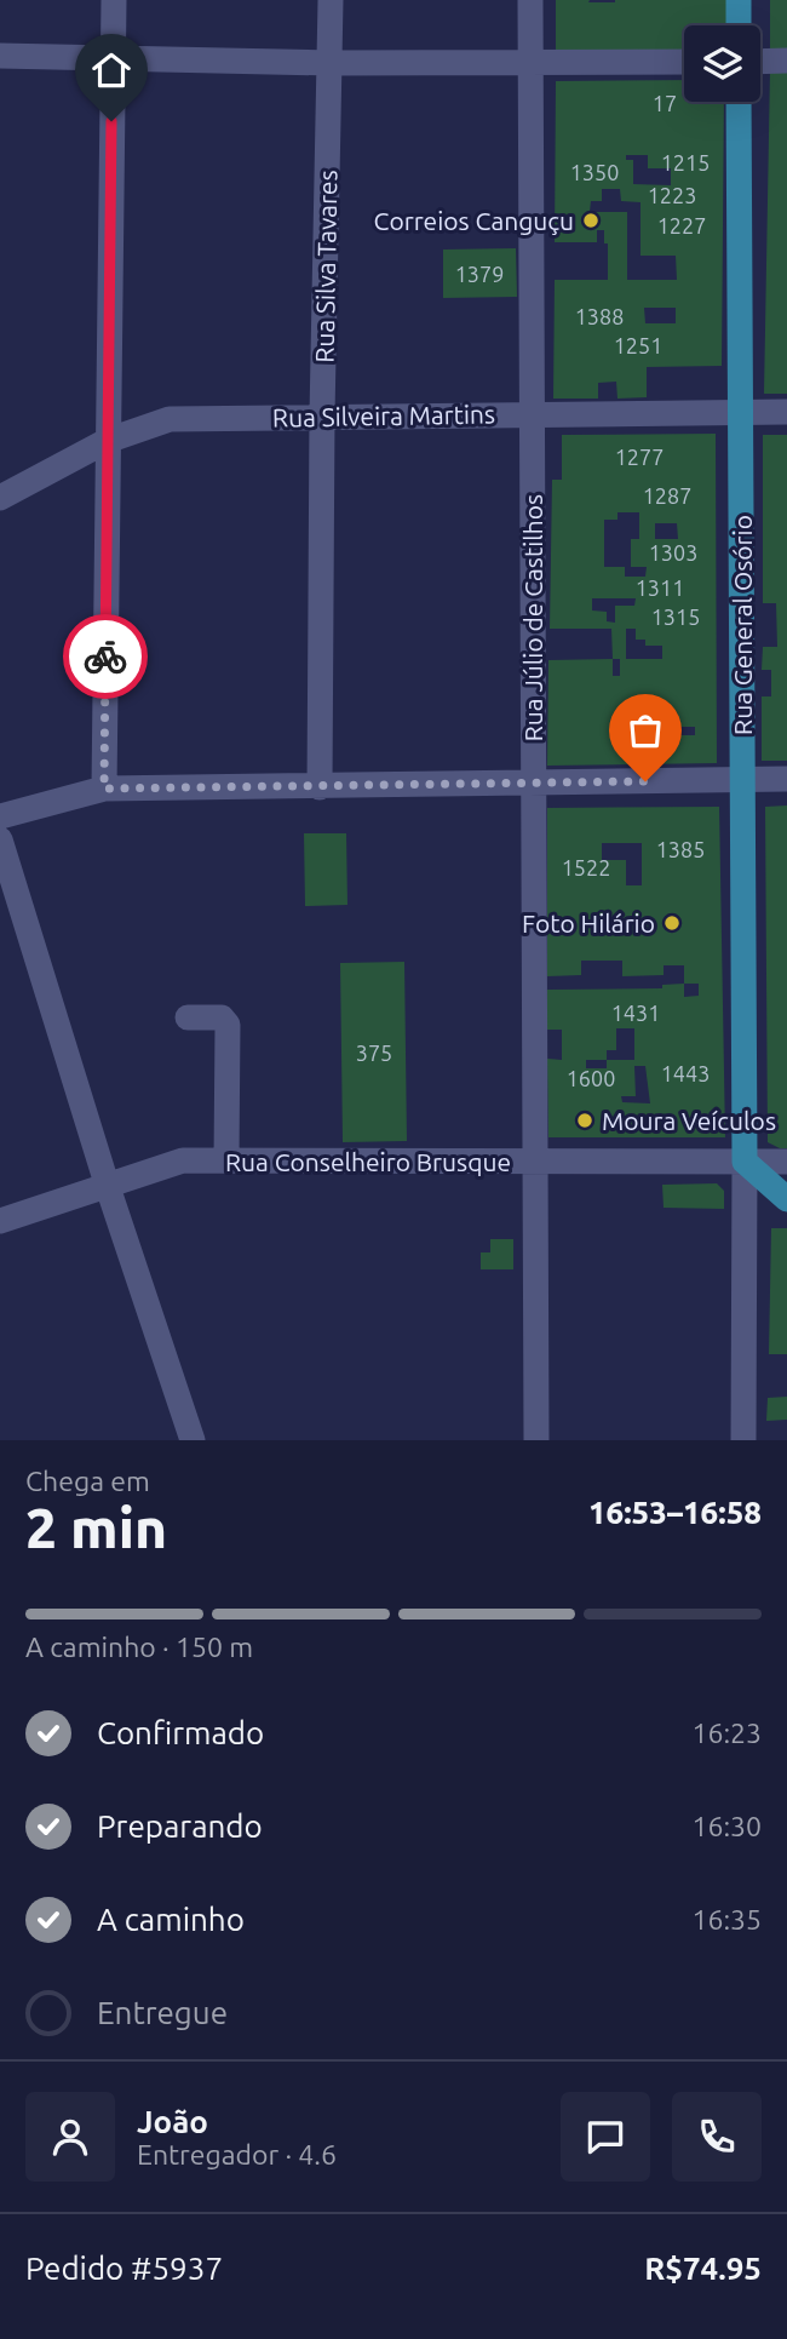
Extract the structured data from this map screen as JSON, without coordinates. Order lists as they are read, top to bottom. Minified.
{"streets":{"main road":["Rua General Osório"],"street":["Rua Silva Tavares","Rua Silveira Martins","Rua Júlio de Castilhos","Rua Conselheiro Brusque"]},"crossings":[["Rua Silva Tavares","Rua Silveira Martins"],["Rua Silveira Martins","Rua Júlio de Castilhos"],["Rua Silveira Martins","Rua General Osório"],["Rua Júlio de Castilhos","Rua Conselheiro Brusque"],["Rua General Osório","Rua Conselheiro Brusque"]],"places":["Correios Canguçu","Foto Hilário","Moura Veículos"],"house_numbers":["17","1215","1350","1223","1227","1379","1388","1251","1277","1287","1303","1311","1315","1385","1522","1431","375","1443","1600"],"page":{"heading":["2 min","Chega em","16:53–16:58"],"panel":["João","Entregador · 4.6","Pedido #5937","R$74.95"],"bar":"A caminho · 150 m","list":[["Confirmado","16:23"],["Preparando","16:30"],["A caminho","16:35"],"Entregue"]}}
